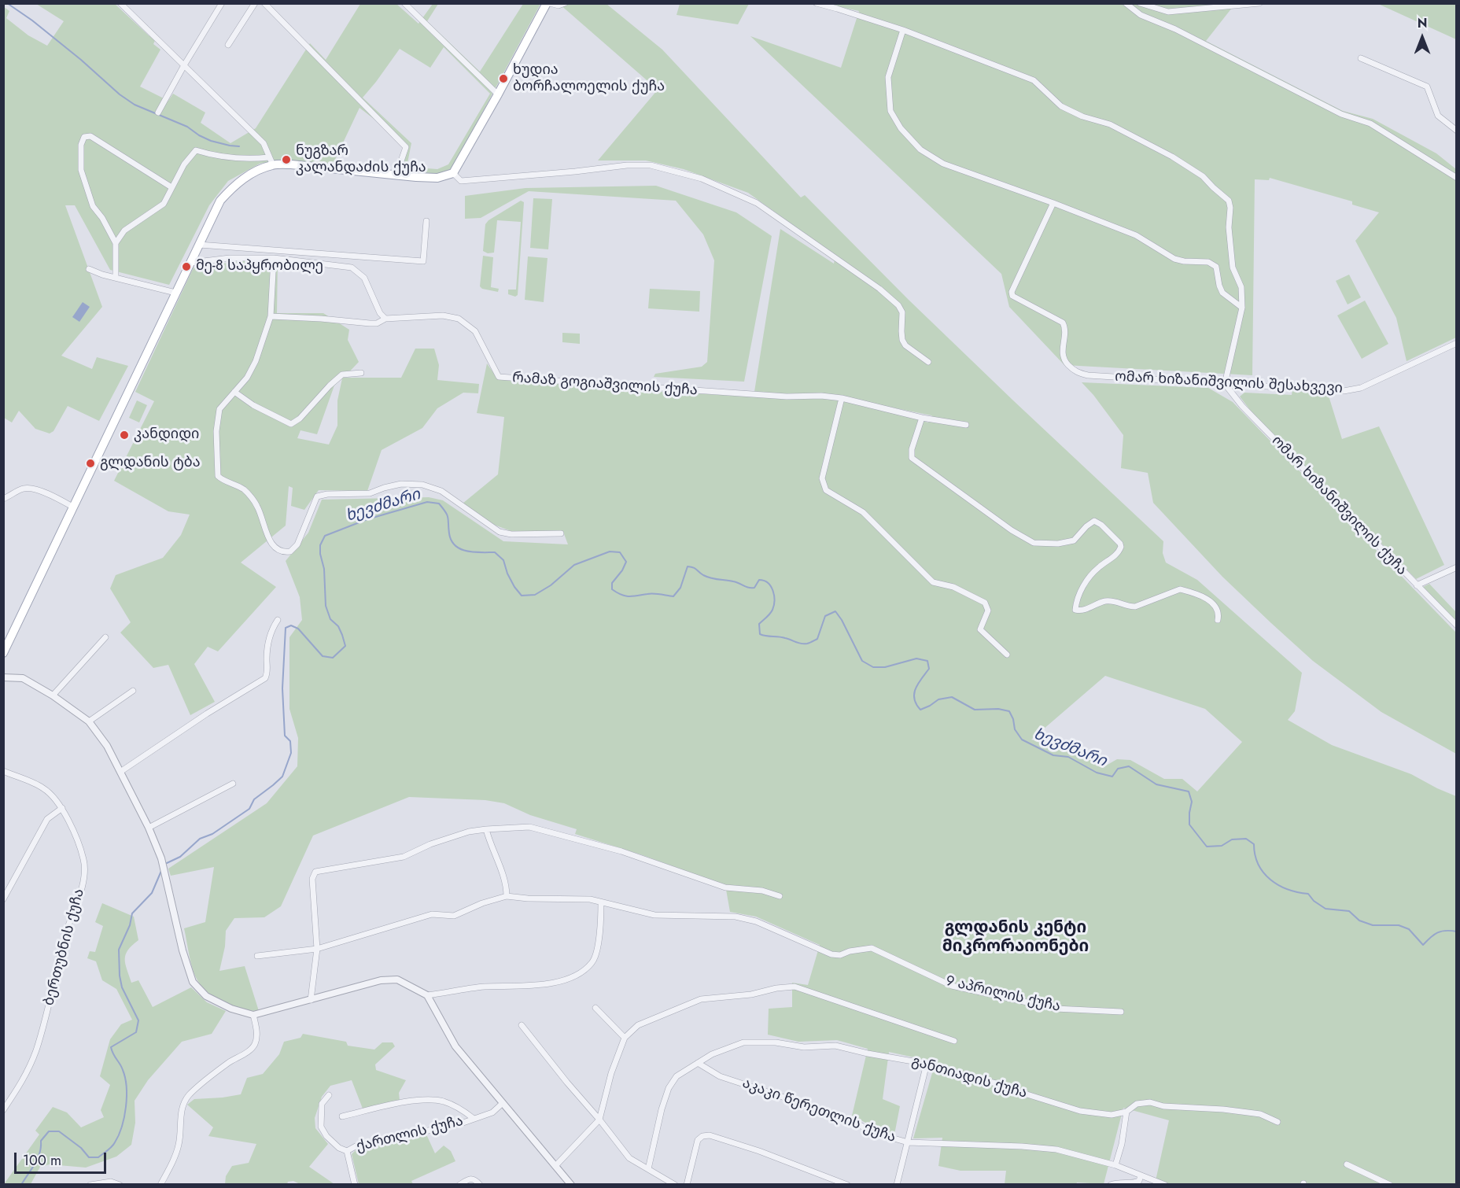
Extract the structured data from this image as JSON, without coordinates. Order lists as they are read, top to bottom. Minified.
{"streets":{"street":["ომარ ხიზანიშვილის შესახვევი","რამაზ გოგიაშვილის ქუჩა","ომარ ხიზანიშვილის ქუჩა","ბერთუბნის ქუჩა","9 აპრილის ქუჩა","განთიადის ქუჩა","აკაკი წერეთლის ქუჩა","ქართლის ქუჩა"]},"crossings":[["ომარ ხიზანიშვილის შესახვევი","ომარ ხიზანიშვილის ქუჩა"],["განთიადის ქუჩა","აკაკი წერეთლის ქუჩა"]],"districts":["გლდანის კენტი მიკრორაიონები"],"water":["ხევძმარი"],"places":["ხუდია ბორჩალოელის ქუჩა","ნუგზარ კალანდაძის ქუჩა","მე-8 საპყრობილე","კანდიდი","გლდანის ტბა"],"scale_bar":"100 m","north":"top"}
